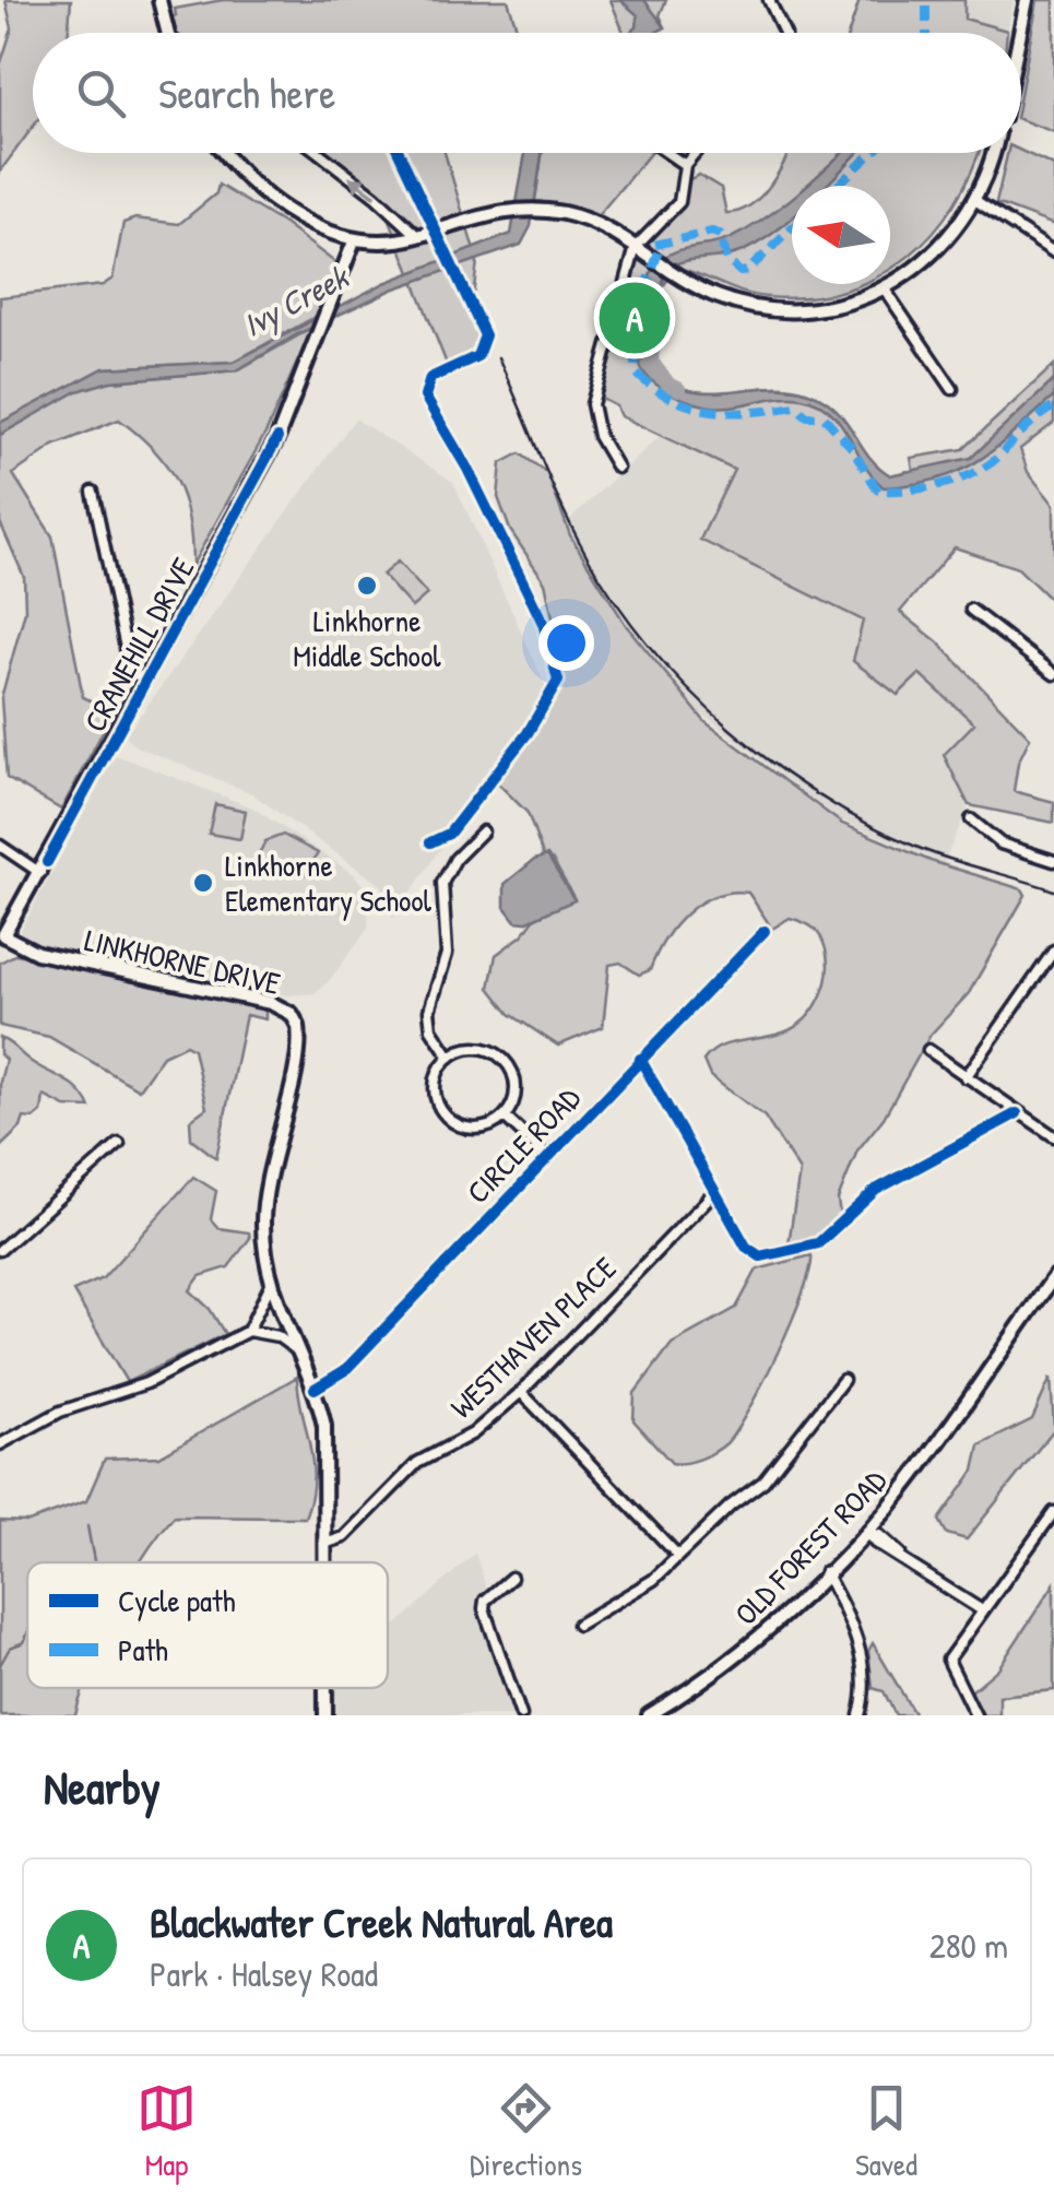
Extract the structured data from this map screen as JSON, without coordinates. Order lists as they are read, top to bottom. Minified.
{"streets":{"main road":["CRANEHILL DRIVE","LINKHORNE DRIVE","OLD FOREST ROAD"],"street":["CIRCLE ROAD","WESTHAVEN PLACE"]},"crossings":[["CRANEHILL DRIVE","LINKHORNE DRIVE"],["LINKHORNE DRIVE","CIRCLE ROAD"],["LINKHORNE DRIVE","WESTHAVEN PLACE"]],"water":["Ivy Creek"],"places":["Linkhorne Middle School","Linkhorne Elementary School"],"legend":["Cycle path","Path"],"north":"left","page":{"search":"Search here","pins":"A","heading":"Nearby","list":[{"mark":"A","name":"Blackwater Creek Natural Area","note":"Park · Halsey Road","value":"280 m"}],"nav":["Map","Directions","Saved"]}}
